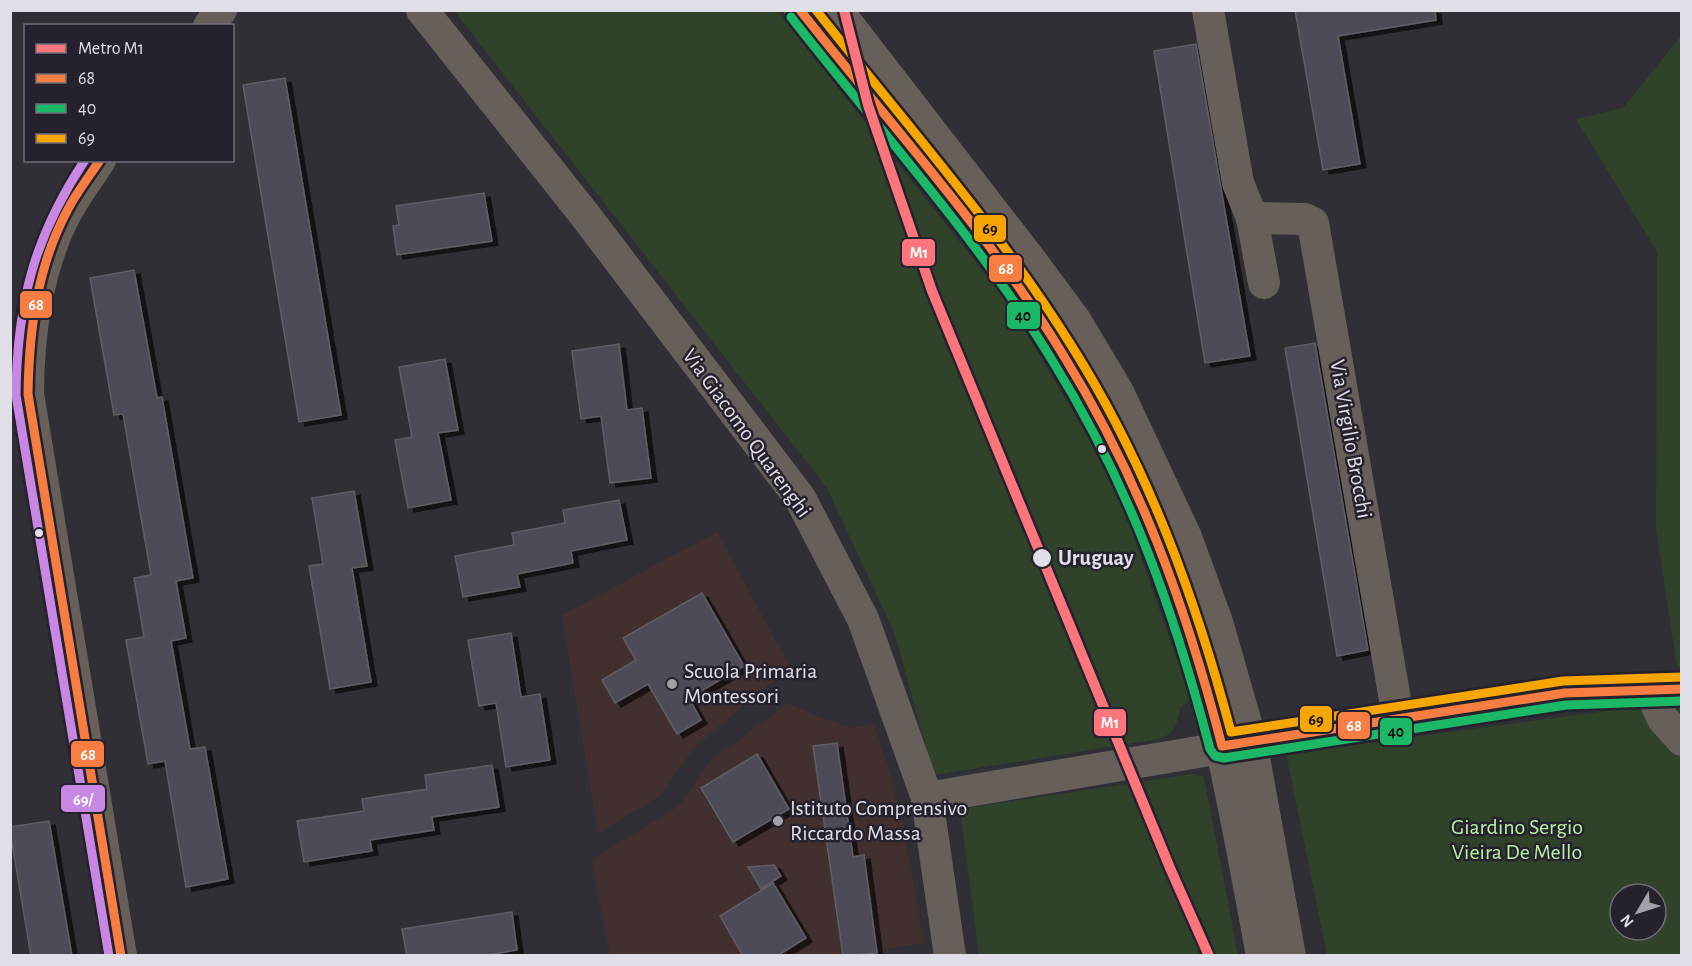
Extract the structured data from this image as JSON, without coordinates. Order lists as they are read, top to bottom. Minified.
{"streets":{"street":["Via Giacomo Quarenghi","Via Virgilio Brocchi"]},"parks":["Giardino Sergio Vieira De Mello"],"places":["Uruguay","Scuola Primaria Montessori","Istituto Comprensivo Riccardo Massa"],"lines":["metro line M1","transit line 68","transit line 69","transit line 40","transit line 69/"],"legend":["Metro M1","68","40","69"],"north":"bottom left"}
